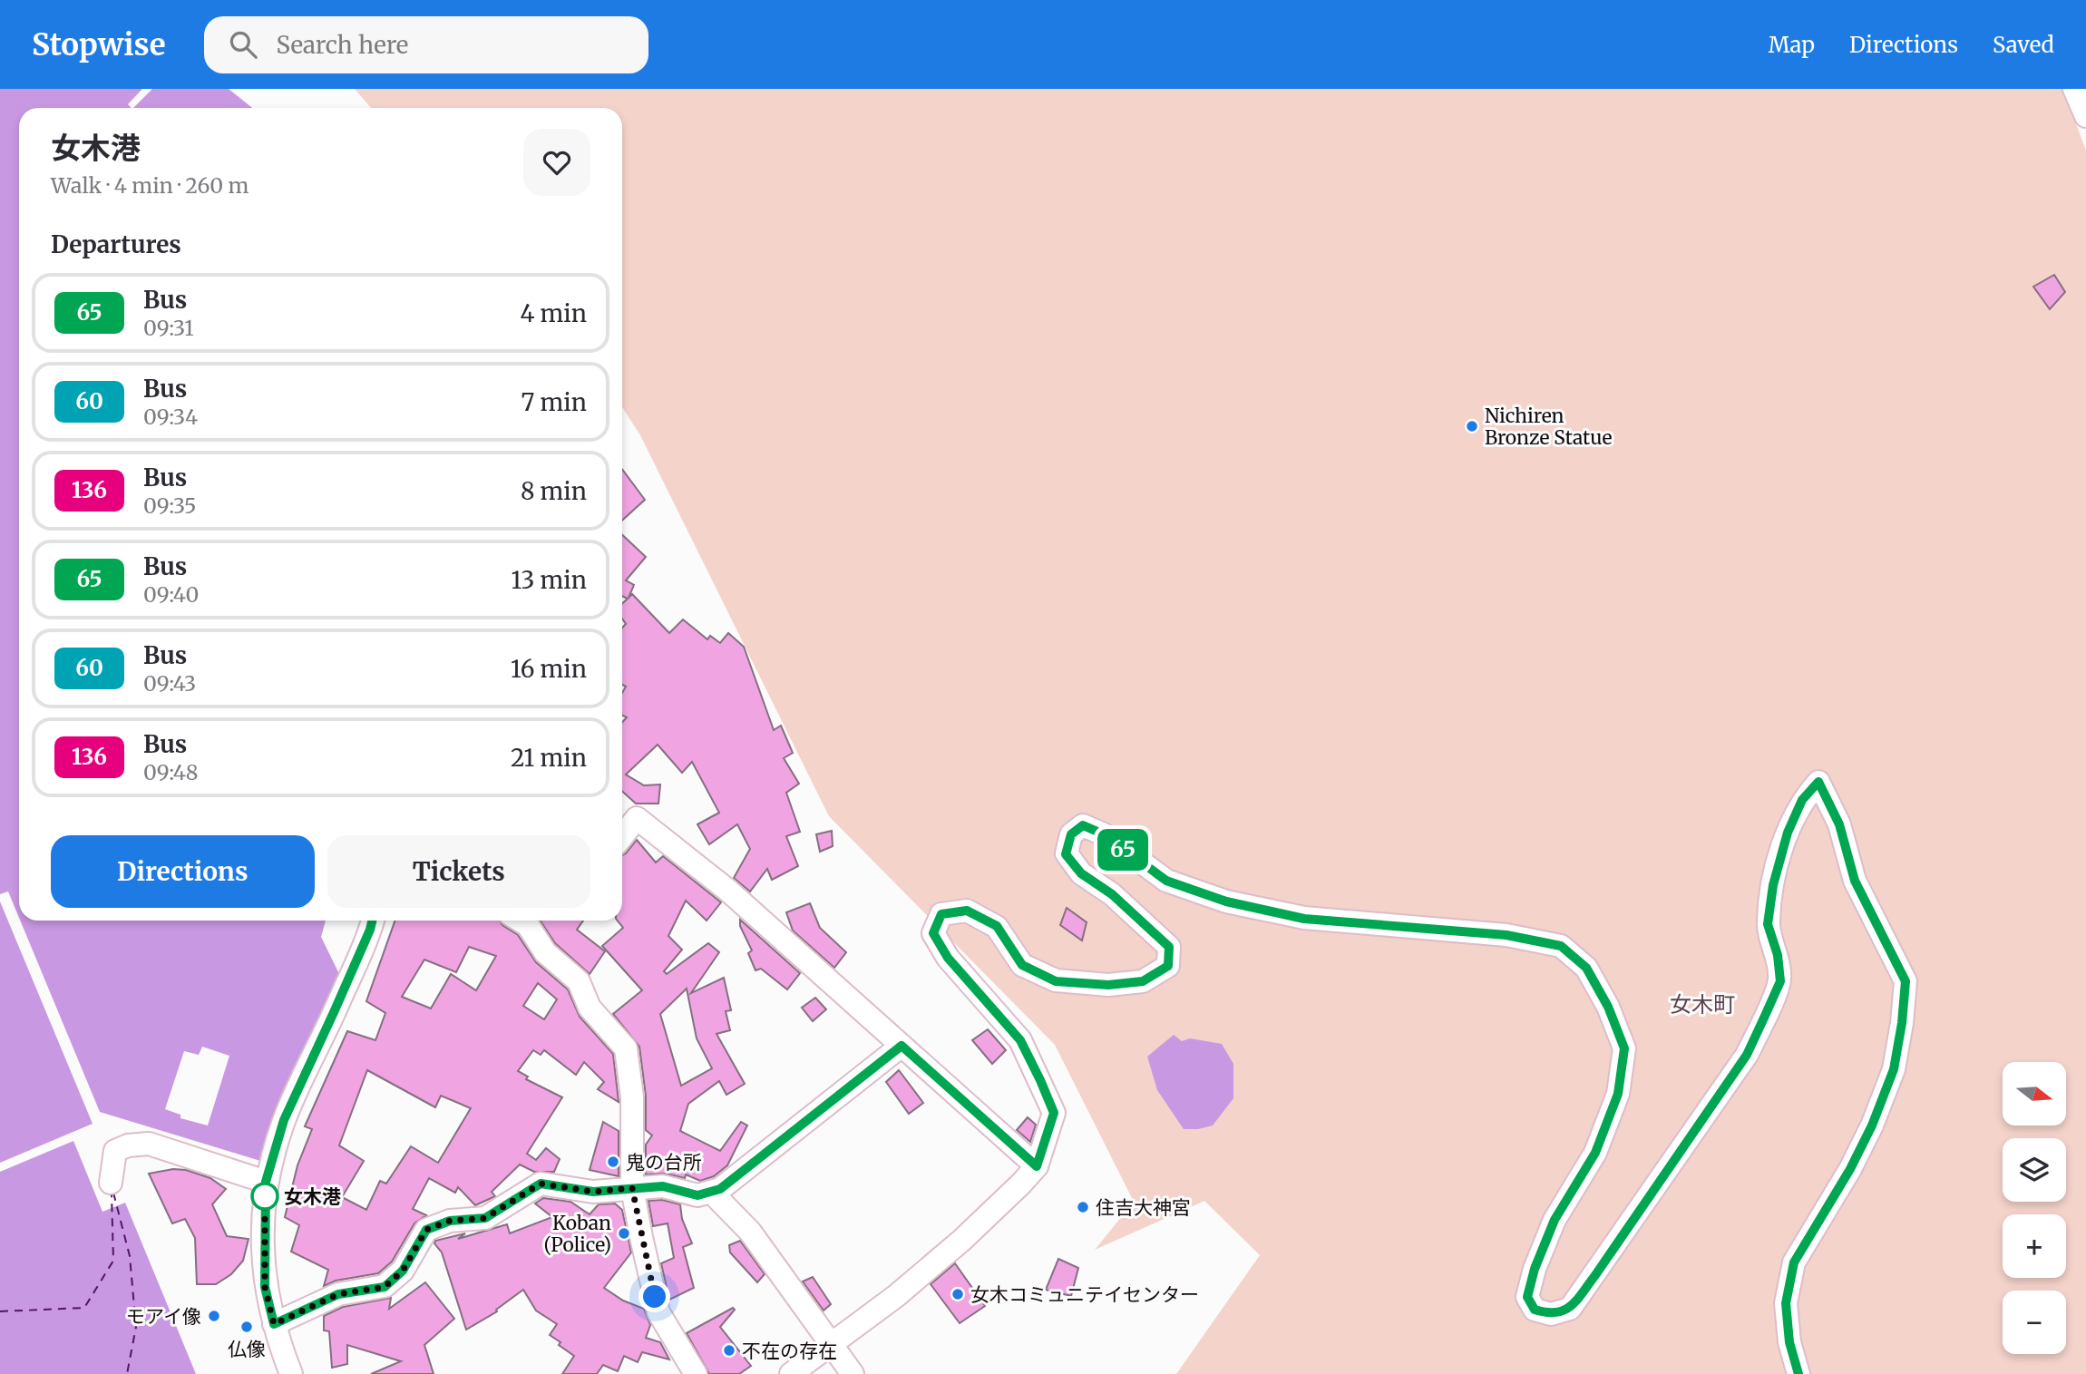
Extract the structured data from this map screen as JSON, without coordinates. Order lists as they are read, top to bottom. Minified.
{"districts":["女木町"],"places":["Nichiren Bronze Statue","鬼の台所","女木港","住吉大神宮","Koban (Police)","女木コミュニテイセンター","モアイ像","仏像","不在の存在"],"lines":["bus line 65"],"north":"right","page":{"header":"Stopwise","search":"Search here","nav":["Map","Directions","Saved"],"on_map":"65","heading":[["女木港","Walk · 4 min · 260 m"],"Departures"],"list":[{"mark":"65","name":"Bus","note":"09:31","value":"4 min"},{"mark":"60","name":"Bus","note":"09:34","value":"7 min"},{"mark":"136","name":"Bus","note":"09:35","value":"8 min"},{"mark":"65","name":"Bus","note":"09:40","value":"13 min"},{"mark":"60","name":"Bus","note":"09:43","value":"16 min"},{"mark":"136","name":"Bus","note":"09:48","value":"21 min"}],"buttons":["Directions","Tickets"],"map_buttons":["+","−"]}}
